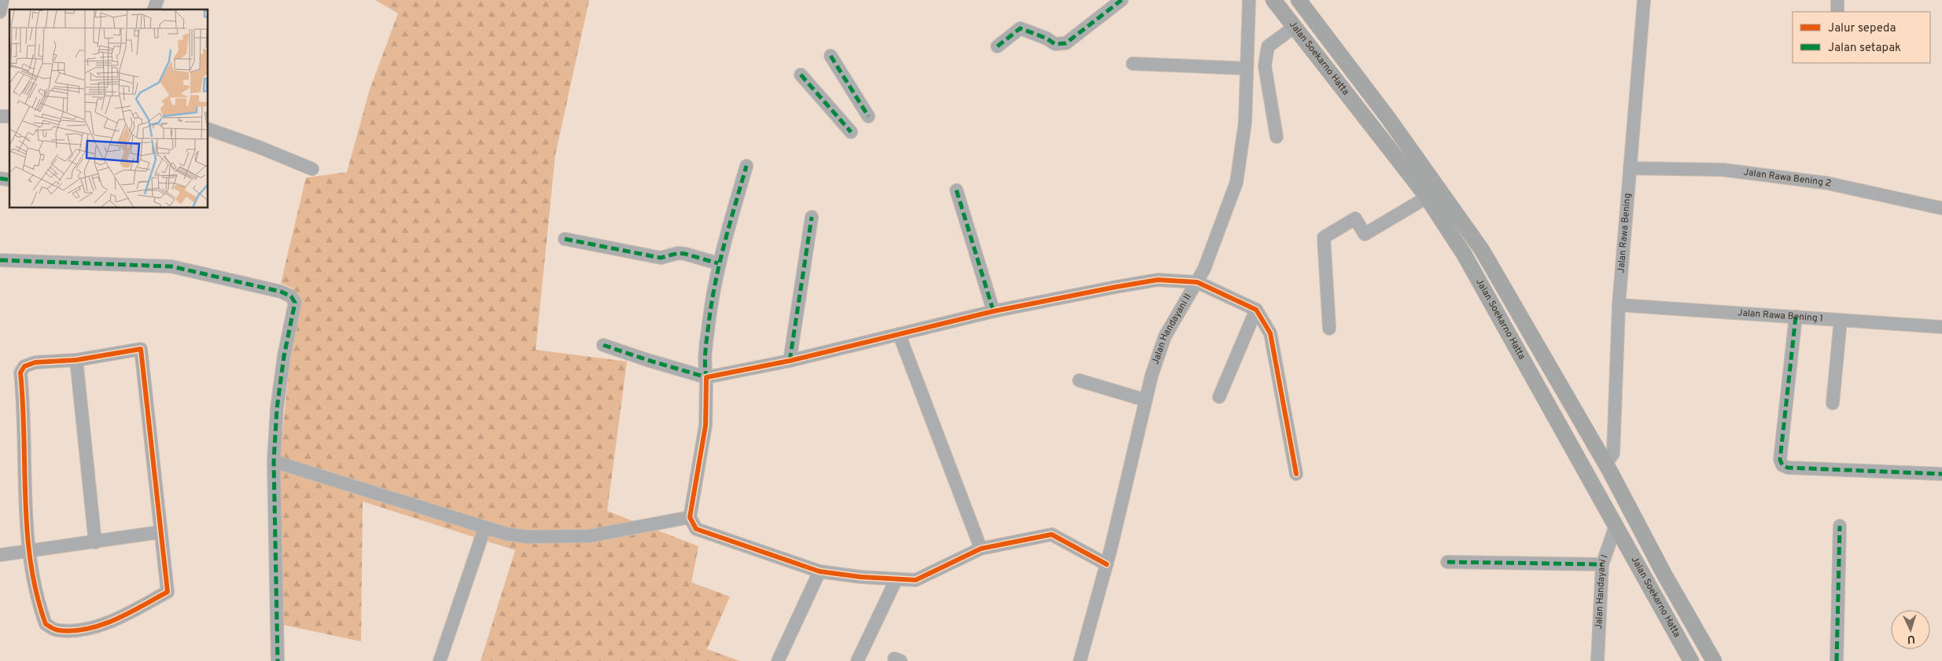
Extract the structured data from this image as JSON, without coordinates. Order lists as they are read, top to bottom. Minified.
{"streets":{"main road":["Jalan Soekarno Hatta"],"street":["Jalan Rawa Bening 2","Jalan Rawa Bening","Jalan Rawa Bening 1","Jalan Handayani II","Jalan Handayani I"]},"crossings":[["Jalan Soekarno Hatta","Jalan Rawa Bening"],["Jalan Soekarno Hatta","Jalan Handayani I"],["Jalan Rawa Bening 2","Jalan Rawa Bening"],["Jalan Rawa Bening","Jalan Rawa Bening 1"]],"legend":["Jalur sepeda","Jalan setapak"],"north":"bottom"}
